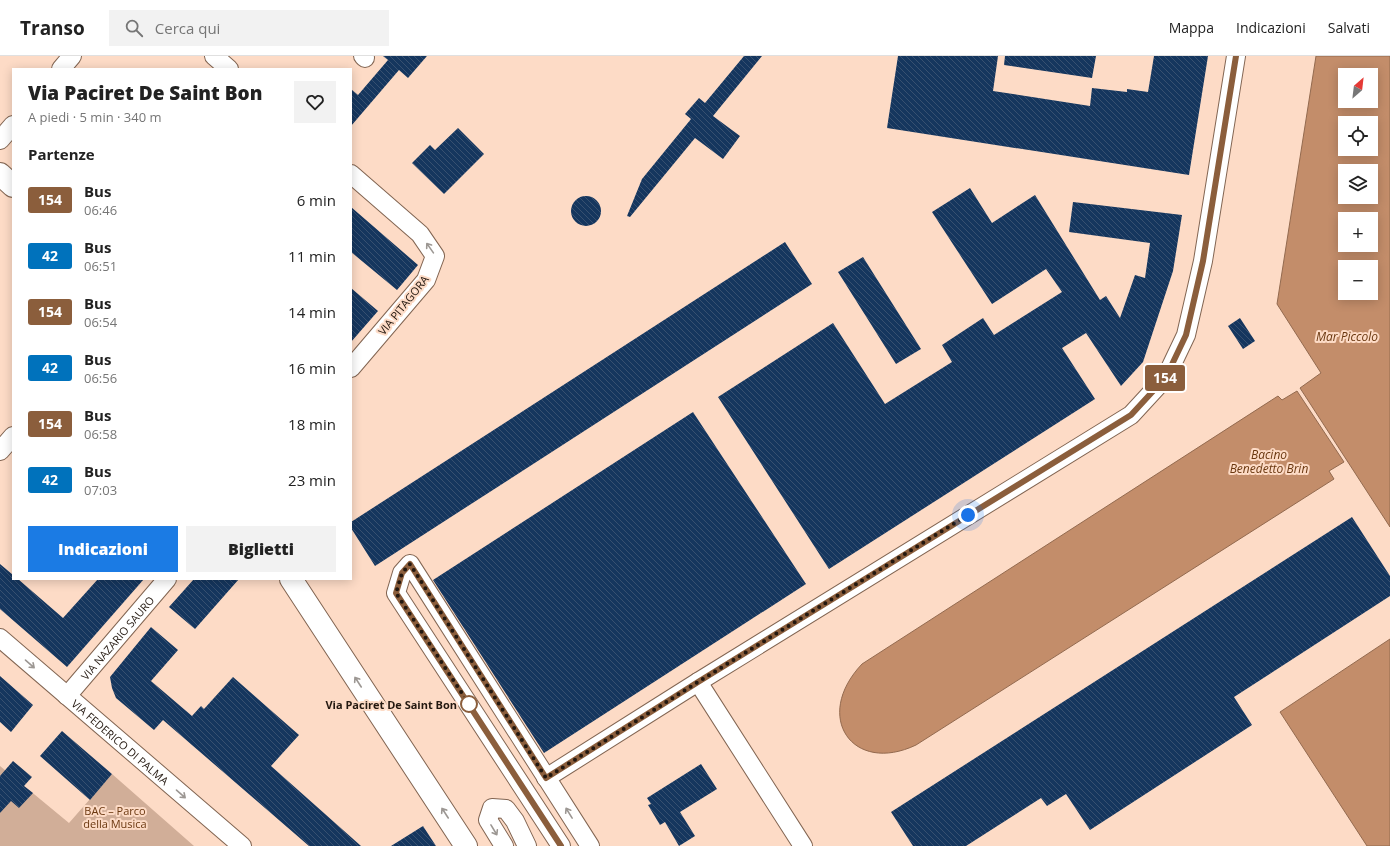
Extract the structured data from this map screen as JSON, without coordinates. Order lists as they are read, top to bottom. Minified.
{"streets":{"street":["VIA PITAGORA","VIA NAZARIO SAURO","VIA FEDERICO DI PALMA"]},"crossings":[["VIA NAZARIO SAURO","VIA FEDERICO DI PALMA"]],"one_way":["VIA FEDERICO DI PALMA"],"water":["Mar Piccolo","Bacino Benedetto Brin"],"parks":["BAC – Parco della Musica"],"places":["Via Paciret De Saint Bon"],"lines":["bus line 154"],"north":"top right","page":{"header":"Transo","search":"Cerca qui","nav":["Mappa","Indicazioni","Salvati"],"on_map":"154","map_buttons":["+","−"],"heading":[["Via Paciret De Saint Bon","A piedi · 5 min · 340 m"],"Partenze"],"list":[{"mark":"154","name":"Bus","note":"06:46","value":"6 min"},{"mark":"42","name":"Bus","note":"06:51","value":"11 min"},{"mark":"154","name":"Bus","note":"06:54","value":"14 min"},{"mark":"42","name":"Bus","note":"06:56","value":"16 min"},{"mark":"154","name":"Bus","note":"06:58","value":"18 min"},{"mark":"42","name":"Bus","note":"07:03","value":"23 min"}],"buttons":["Indicazioni","Biglietti"]}}
